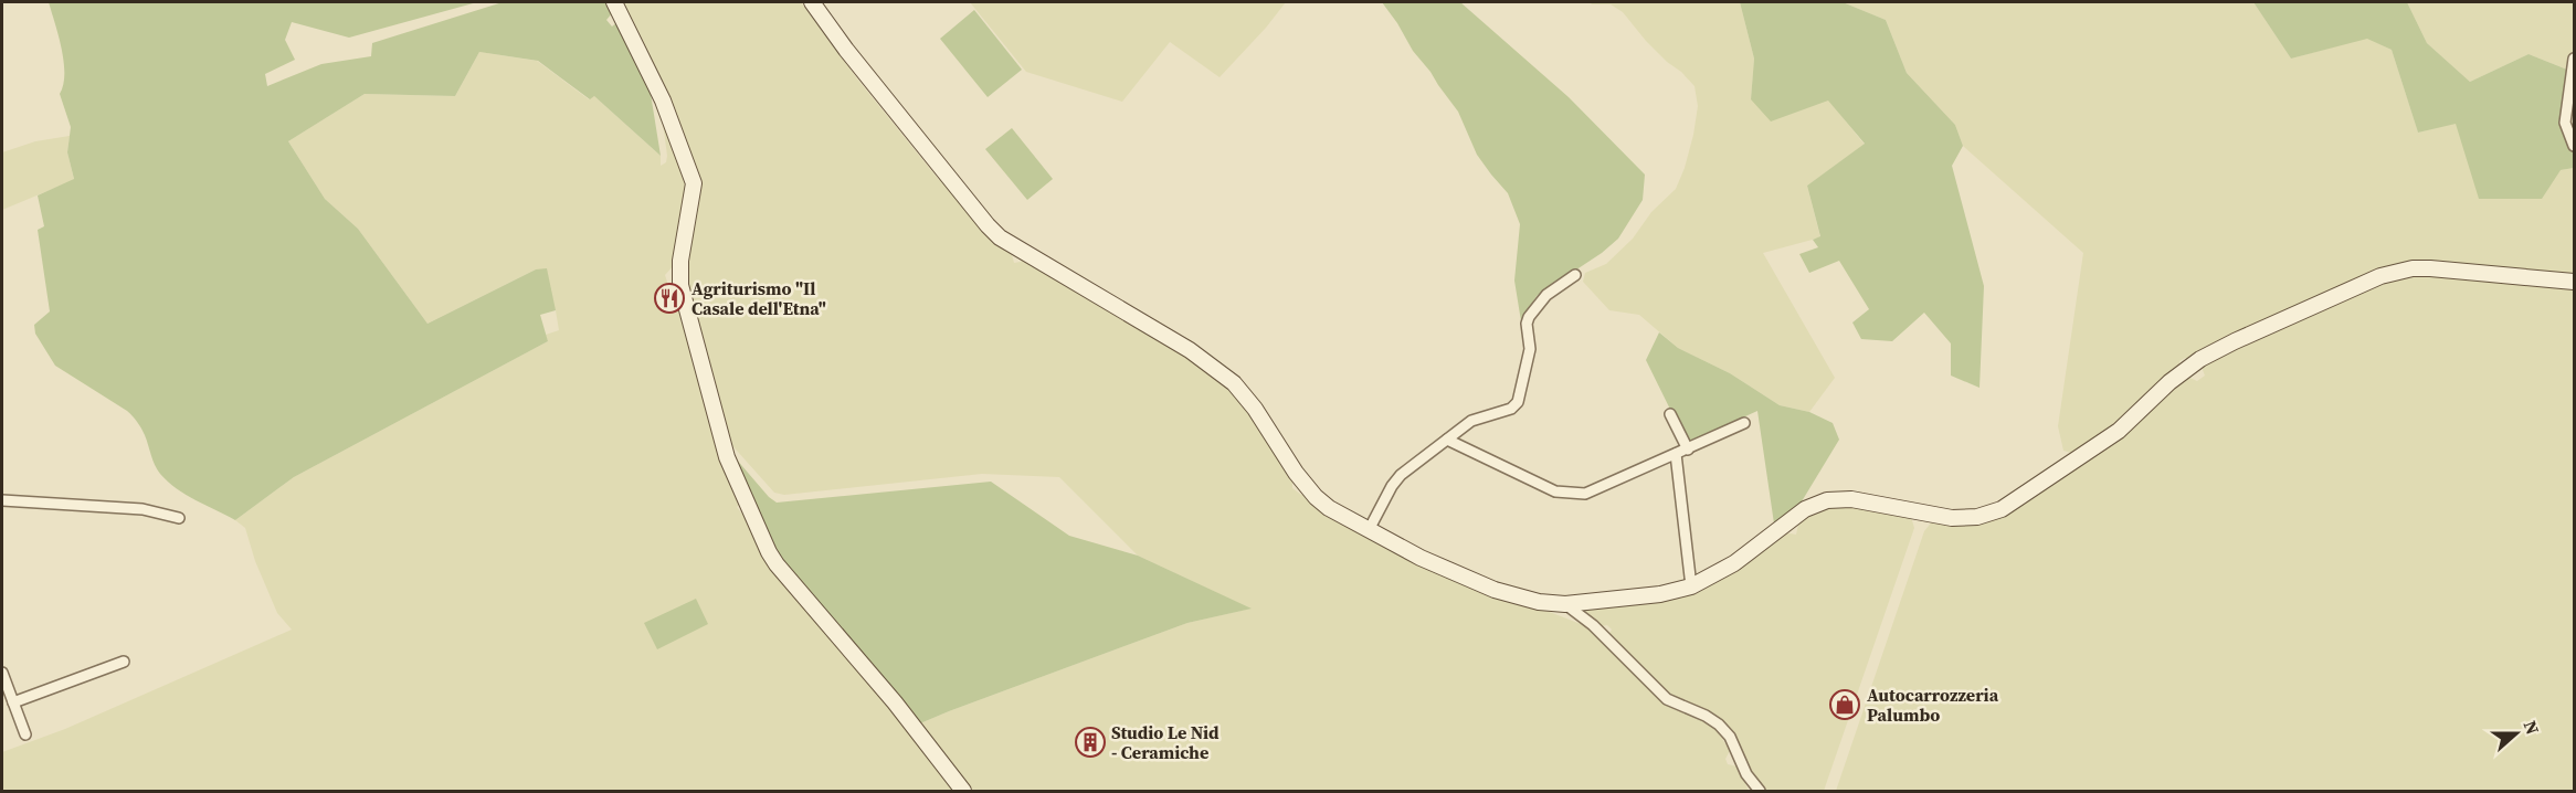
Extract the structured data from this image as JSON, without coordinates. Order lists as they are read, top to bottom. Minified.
{"places":{"restaurant":["Agriturismo \"Il Casale dell'Etna\""],"shop":["Autocarrozzeria Palumbo"],"building":["Studio Le Nid - Ceramiche"]},"north":"right"}
